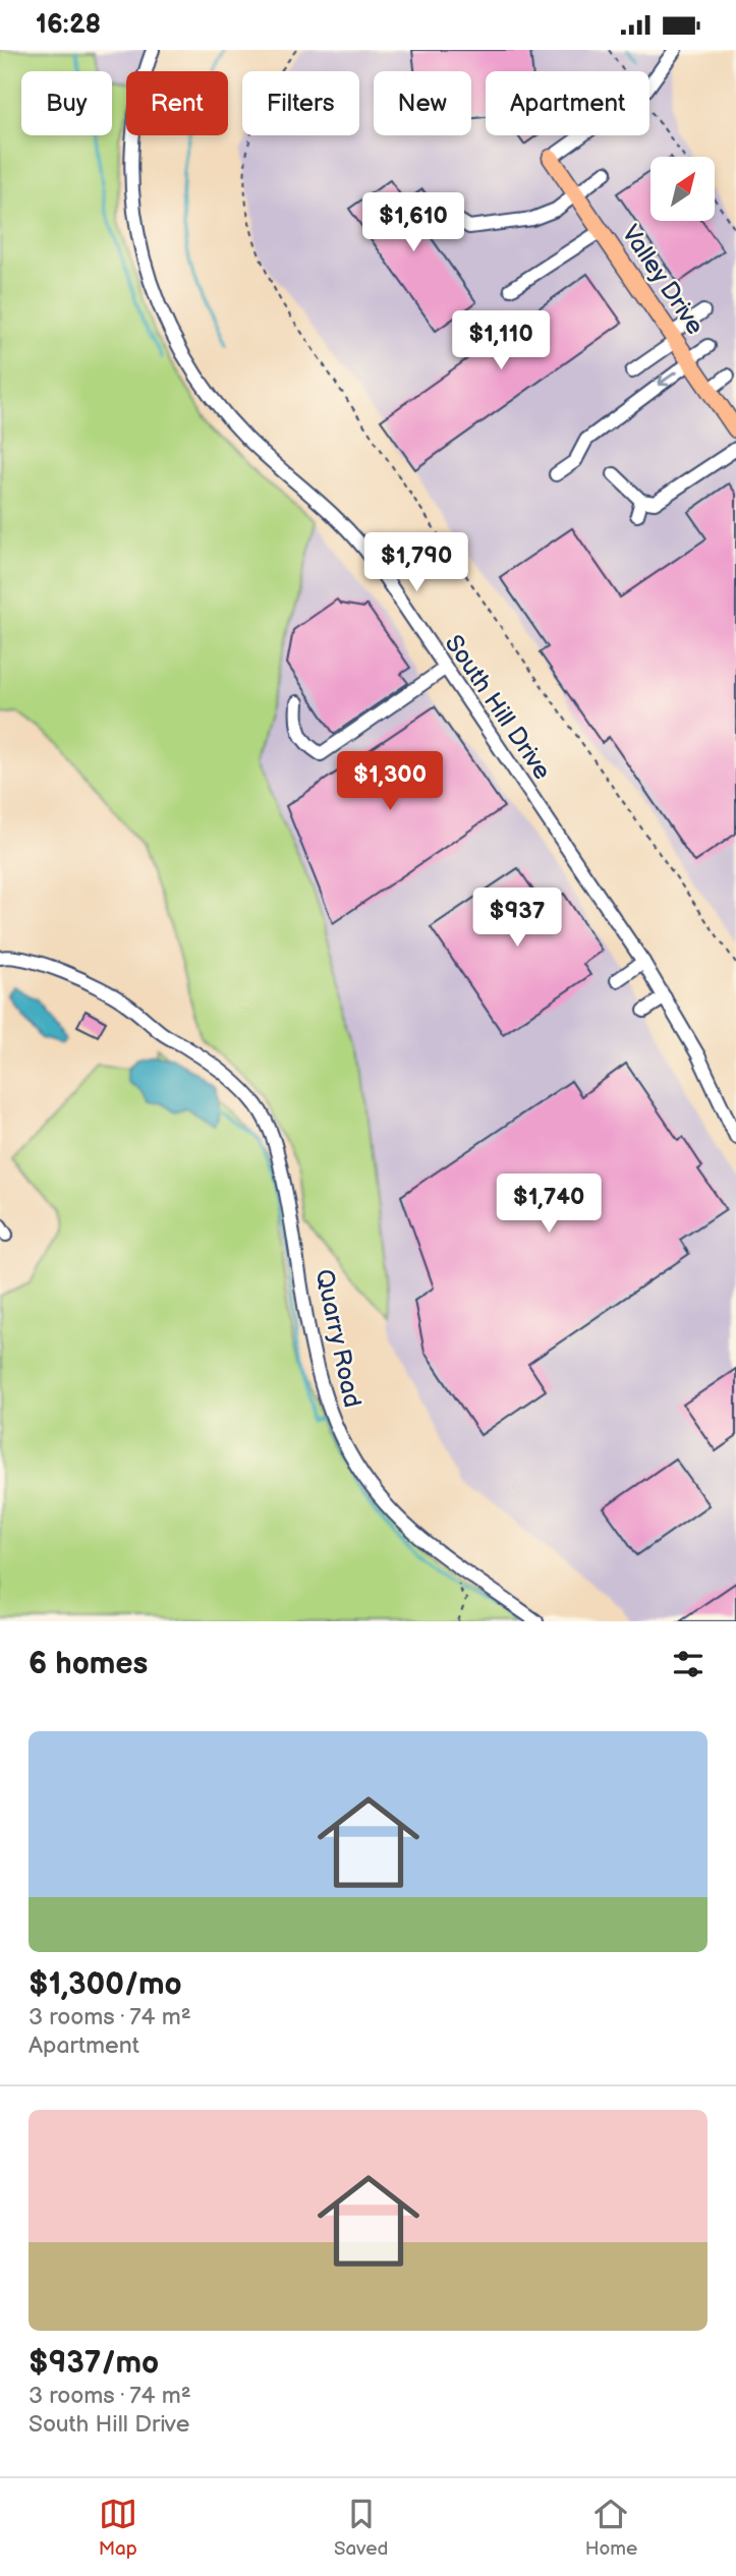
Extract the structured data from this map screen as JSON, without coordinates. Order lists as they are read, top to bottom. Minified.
{"streets":{"main road":["Valley Drive"],"street":["South Hill Drive","Quarry Road"]},"north":"top right","page":{"status":"16:28","chip":["Buy","Rent","Filters","New","Apartment"],"price":["$1,610","$1,110","$1,790","$1,300","$937","$1,740"],"heading":"6 homes","list":[{"name":"$1,300/mo","note":"3 rooms · 74 m² · Apartment"},{"name":"$937/mo","note":"3 rooms · 74 m² · South Hill Drive"}],"tabs":["Map","Saved","Home"]}}
